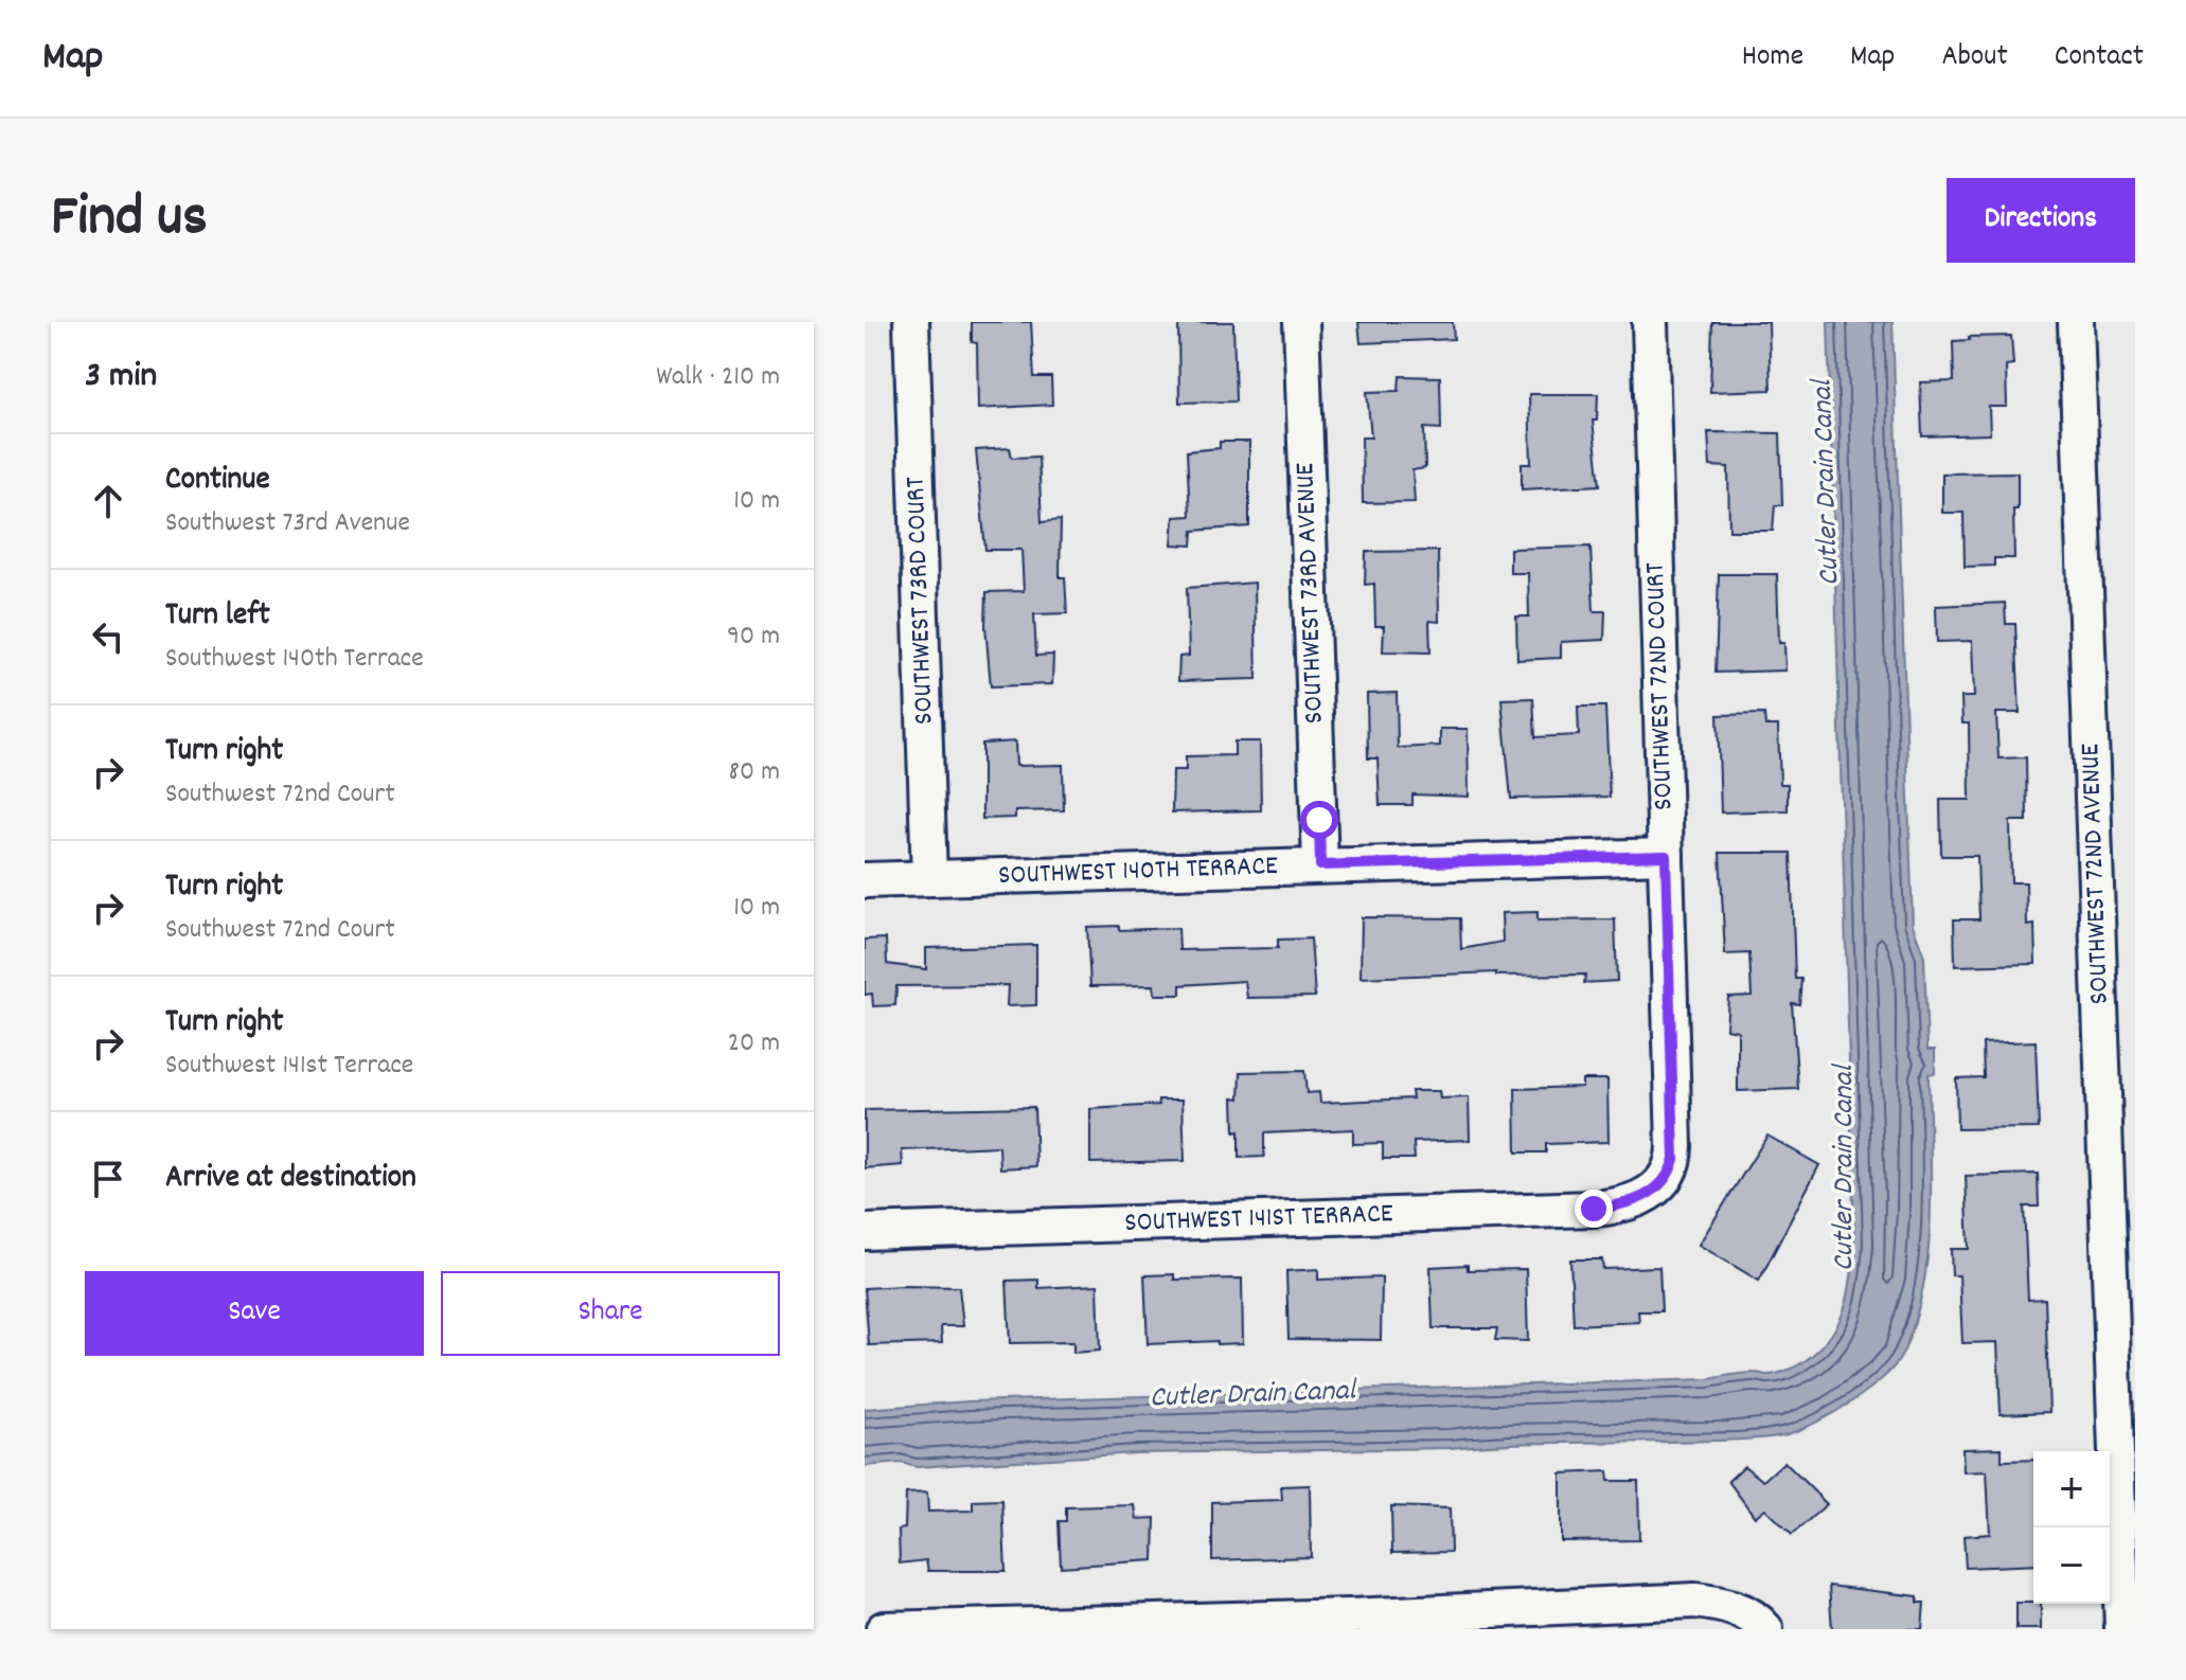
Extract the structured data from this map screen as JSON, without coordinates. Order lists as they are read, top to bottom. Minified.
{"streets":{"street":["SOUTHWEST 73RD AVENUE","SOUTHWEST 73RD COURT","SOUTHWEST 72ND COURT","SOUTHWEST 140TH TERRACE","SOUTHWEST 72ND AVENUE","SOUTHWEST 141ST TERRACE"]},"crossings":[["SOUTHWEST 73RD AVENUE","SOUTHWEST 140TH TERRACE"],["SOUTHWEST 73RD COURT","SOUTHWEST 140TH TERRACE"],["SOUTHWEST 72ND COURT","SOUTHWEST 140TH TERRACE"],["SOUTHWEST 72ND COURT","SOUTHWEST 141ST TERRACE"]],"water":["Cutler Drain Canal"],"page":{"header":"Map","nav":["Home","Map","About","Contact"],"title":"Find us","buttons":["Directions",["Save","Share"]],"heading":["3 min","Walk · 210 m"],"list":[["Continue","Southwest 73rd Avenue","10 m"],["Turn left","Southwest 140th Terrace","90 m"],["Turn right","Southwest 72nd Court","80 m"],["Turn right","Southwest 72nd Court","10 m"],["Turn right","Southwest 141st Terrace","20 m"],"Arrive at destination"],"map_buttons":["+","−"]}}
